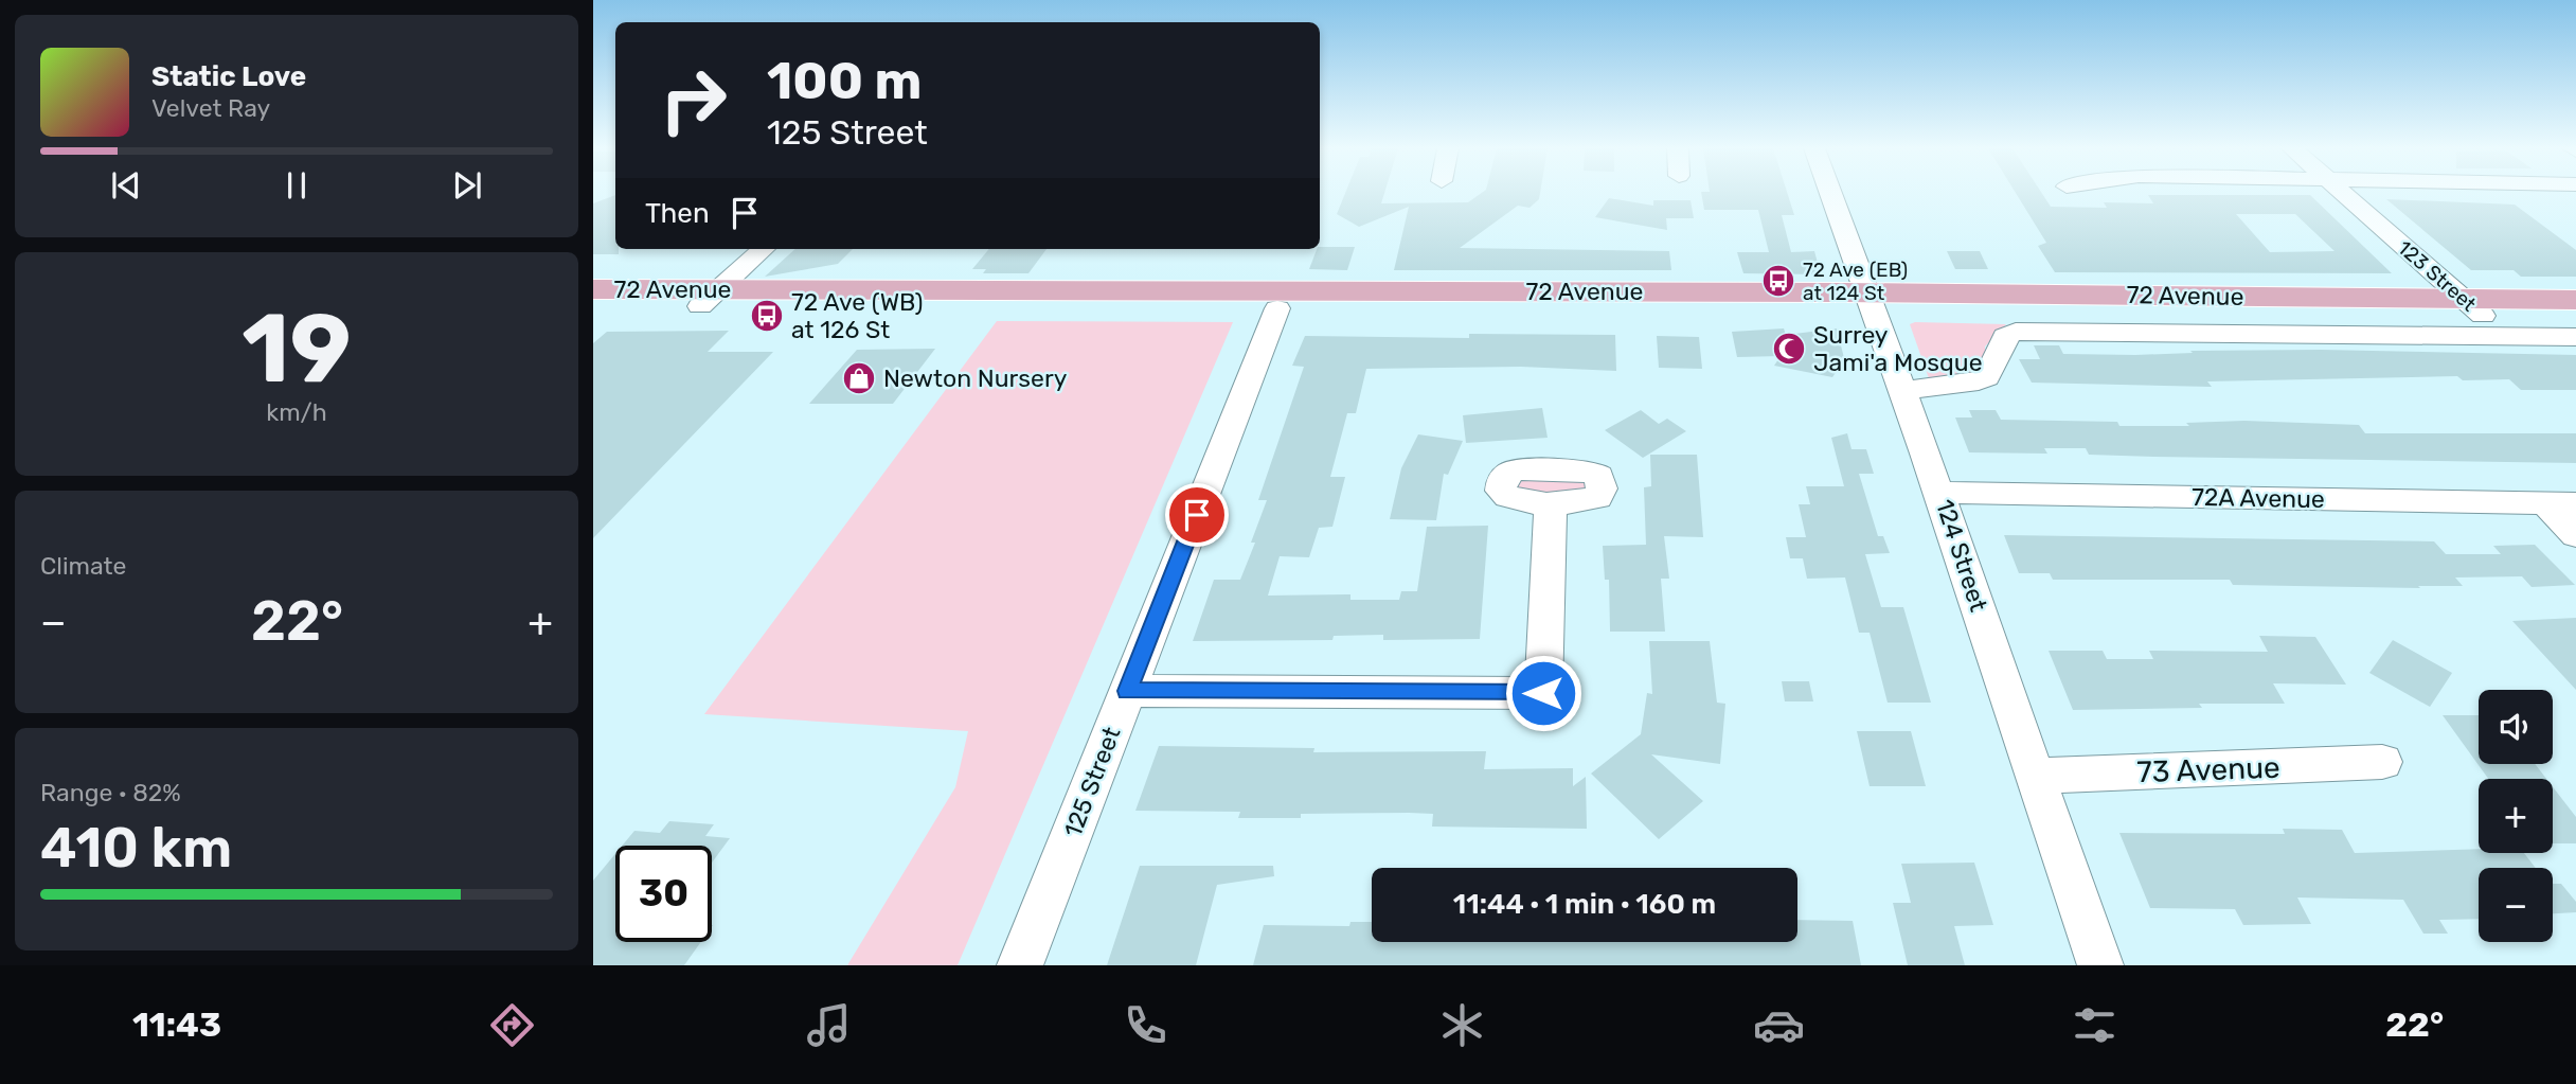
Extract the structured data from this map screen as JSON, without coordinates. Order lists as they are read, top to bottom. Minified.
{"streets":{"main road":["72 Avenue"],"street":["123 Street","72A Avenue","124 Street","73 Avenue","125 Street"]},"crossings":[["123 Street","72 Avenue"],["72 Avenue","124 Street"],["72 Avenue","125 Street"],["72A Avenue","124 Street"],["124 Street","73 Avenue"]],"places":{"bus stop":["72 Ave (EB) at 124 St","72 Ave (WB) at 126 St"],"mosque":["Surrey Jami'a Mosque"],"shop":["Newton Nursery"]},"page":{"turn":["100 m","125 Street"],"song":["Static Love","Velvet Ray"],"then":"Then","tile":[["19","km/h"],"Climate",["Range · 82%","410 km"]],"heat":["−","22°","+"],"map_buttons":["+","−"],"limit":"30","trip":"11:44 · 1 min · 160 m","tabs":["11:43","22°"]}}
